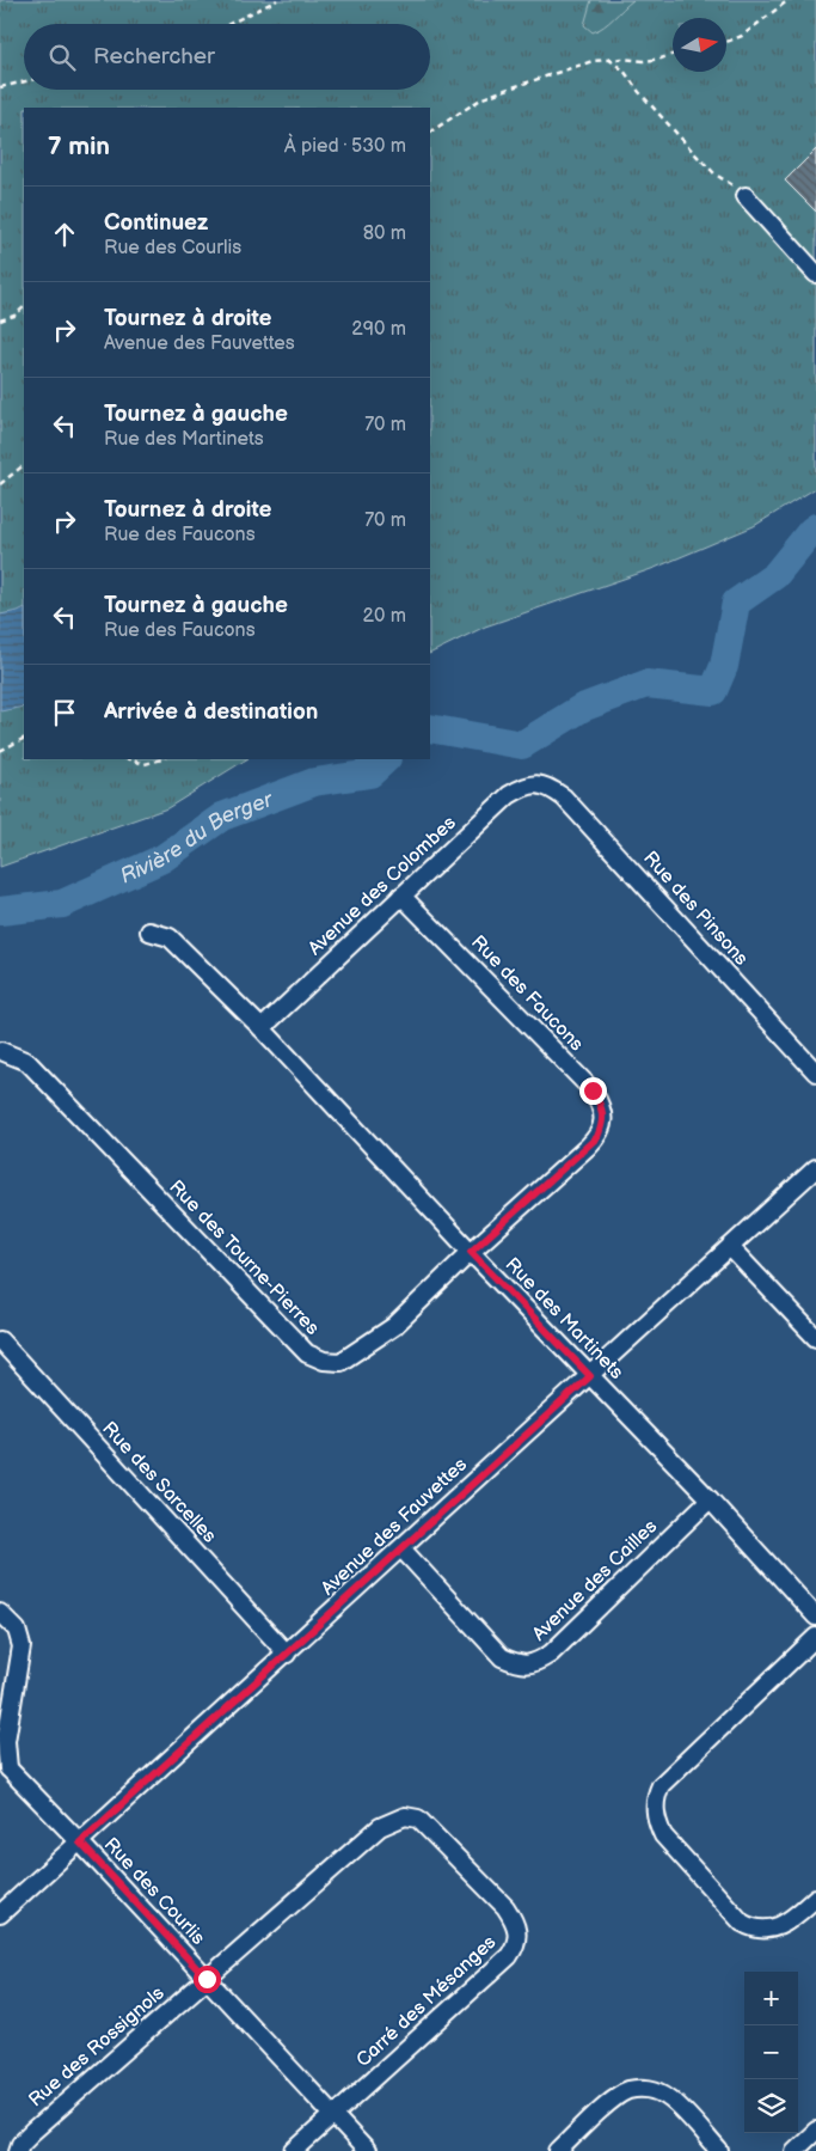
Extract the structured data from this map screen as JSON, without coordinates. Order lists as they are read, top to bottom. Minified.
{"streets":{"street":["Avenue des Colombes","Rue des Pinsons","Rue des Faucons","Rue des Tourne-Pierres","Rue des Martinets","Rue des Sarcelles","Avenue des Fauvettes","Avenue des Cailles","Rue des Courlis","Carré des Mésanges","Rue des Rossignols"]},"crossings":[["Avenue des Colombes","Rue des Pinsons"],["Avenue des Colombes","Rue des Faucons"],["Avenue des Colombes","Rue des Martinets"],["Rue des Faucons","Rue des Tourne-Pierres"],["Rue des Faucons","Rue des Martinets"],["Rue des Tourne-Pierres","Rue des Martinets"],["Rue des Martinets","Avenue des Fauvettes"],["Rue des Martinets","Avenue des Cailles"],["Rue des Sarcelles","Avenue des Fauvettes"],["Avenue des Fauvettes","Avenue des Cailles"],["Avenue des Fauvettes","Rue des Courlis"],["Rue des Courlis","Carré des Mésanges"],["Rue des Courlis","Rue des Rossignols"],["Carré des Mésanges","Rue des Rossignols"]],"water":["Rivière du Berger"],"north":"right","page":{"search":"Rechercher","heading":["7 min","À pied · 530 m"],"list":[["Continuez","Rue des Courlis","80 m"],["Tournez à droite","Avenue des Fauvettes","290 m"],["Tournez à gauche","Rue des Martinets","70 m"],["Tournez à droite","Rue des Faucons","70 m"],["Tournez à gauche","Rue des Faucons","20 m"],"Arrivée à destination"],"map_buttons":["+","−"]}}
